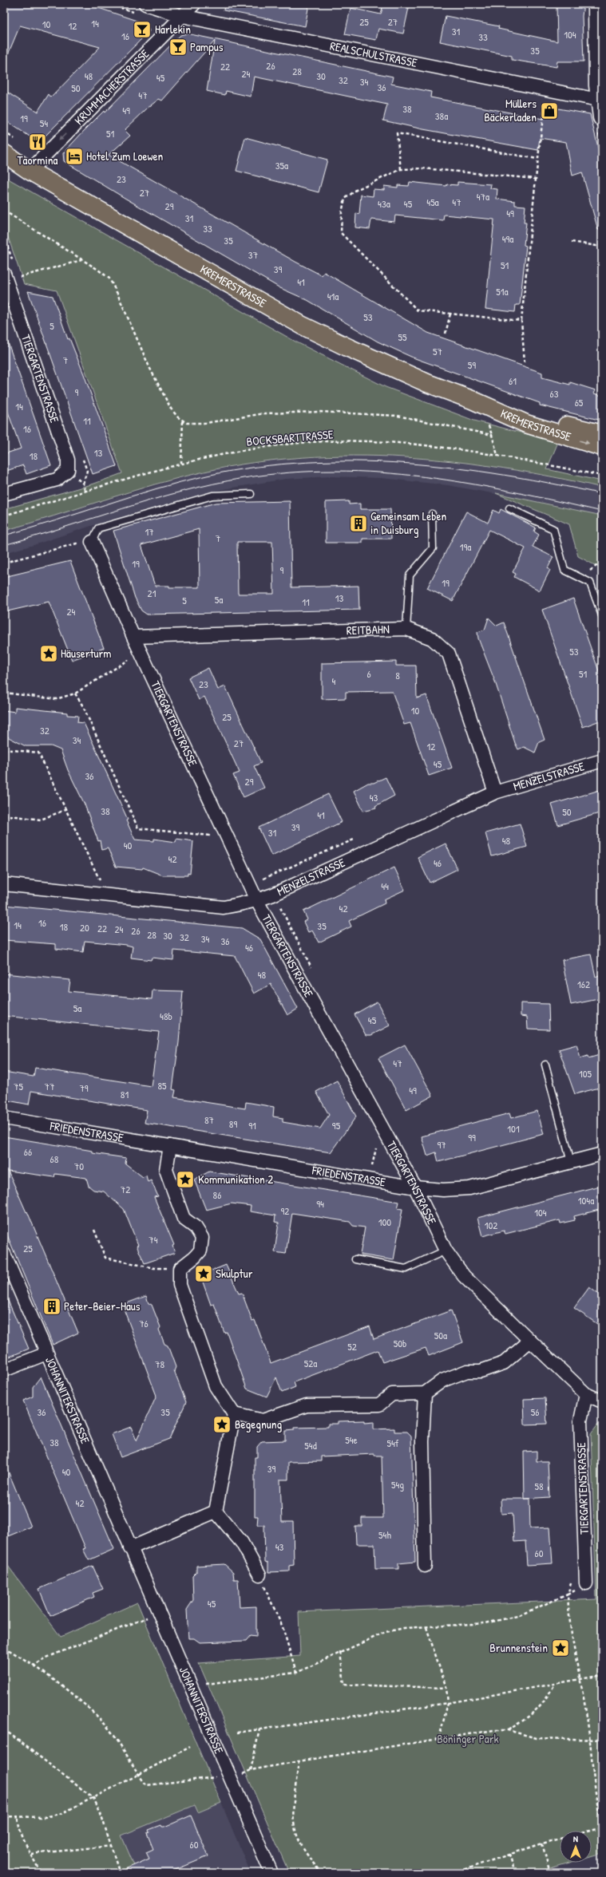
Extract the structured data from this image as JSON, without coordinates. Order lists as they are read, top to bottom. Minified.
{"streets":{"main road":["KREMERSTRASSE"],"street":["REALSCHULSTRASSE","KRUMMACHERSTRASSE","TIERGARTENSTRASSE","REITBAHN","MENZELSTRASSE","FRIEDENSTRASSE","JOHANNITERSTRASSE"],"path":["BOCKSBARTTRASSE"]},"crossings":[["REALSCHULSTRASSE","KRUMMACHERSTRASSE"],["KRUMMACHERSTRASSE","KREMERSTRASSE"],["TIERGARTENSTRASSE","REITBAHN"],["TIERGARTENSTRASSE","MENZELSTRASSE"],["TIERGARTENSTRASSE","FRIEDENSTRASSE"],["REITBAHN","MENZELSTRASSE"]],"one_way":["KRUMMACHERSTRASSE"],"parks":["Böninger Park"],"places":{"bar":["Harlekin","Pampus"],"shop":["Müllers Bäckerladen"],"restaurant":["Taormina"],"hotel":["Hotel Zum Loewen"],"building":["Gemeinsam Leben in Duisburg","Peter-Beier-Haus"],"place":["Häuserturm","Kommunikation 2","Skulptur","Begegnung","Brunnenstein"]},"house_numbers":["25","27","14","10","12","31","104","16","33","35","26","22","28","24","48","30","45","32","34","36","50","47","38","49","38a","19","54","51","35a","23","27","47a","45a","47","43a","45","29","49","31","33","49a","35","37","51","39","41","51a","41a","53","5","55","57","7","59","61","9","63","65","14","11","16","13","18","17","7","19a","19","9","19","21","13","5a","5","11","24","53","6","51","8","4","23","10","25","32","34","27","12","45","36","29","43","38","50","41","39","31","48","40","42","46","44","42","16","14","35","18","20","22","24","26","28","30","32","34","36","46","48","162","5a","48b","45","47","105","85","75","77","79","49","81","87","89","91","95","101","99","97","66","68","70","72","86","104a","94","92","104","100","102","74","25","76","50a","50b","52","52a","78","36","35","56","54e","38","54f","54d","39","40","54g","58","42","54h","43","60","45","60"],"north":"top"}
